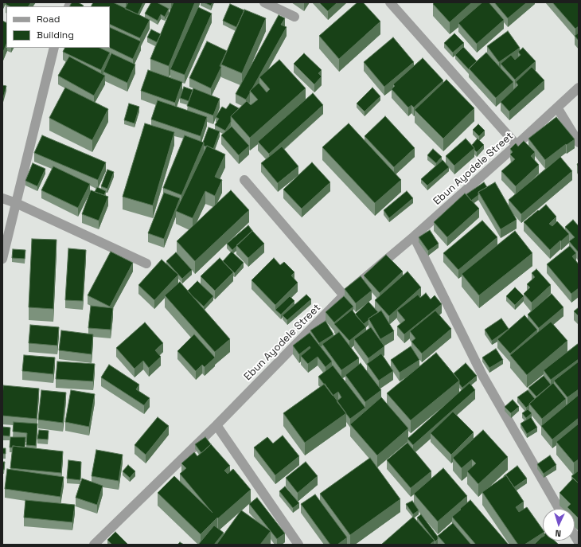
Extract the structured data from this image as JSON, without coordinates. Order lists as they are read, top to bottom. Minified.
{"streets":{"street":["Ebun Ayodele Street"]},"legend":["Road","Building"],"north":"bottom"}
